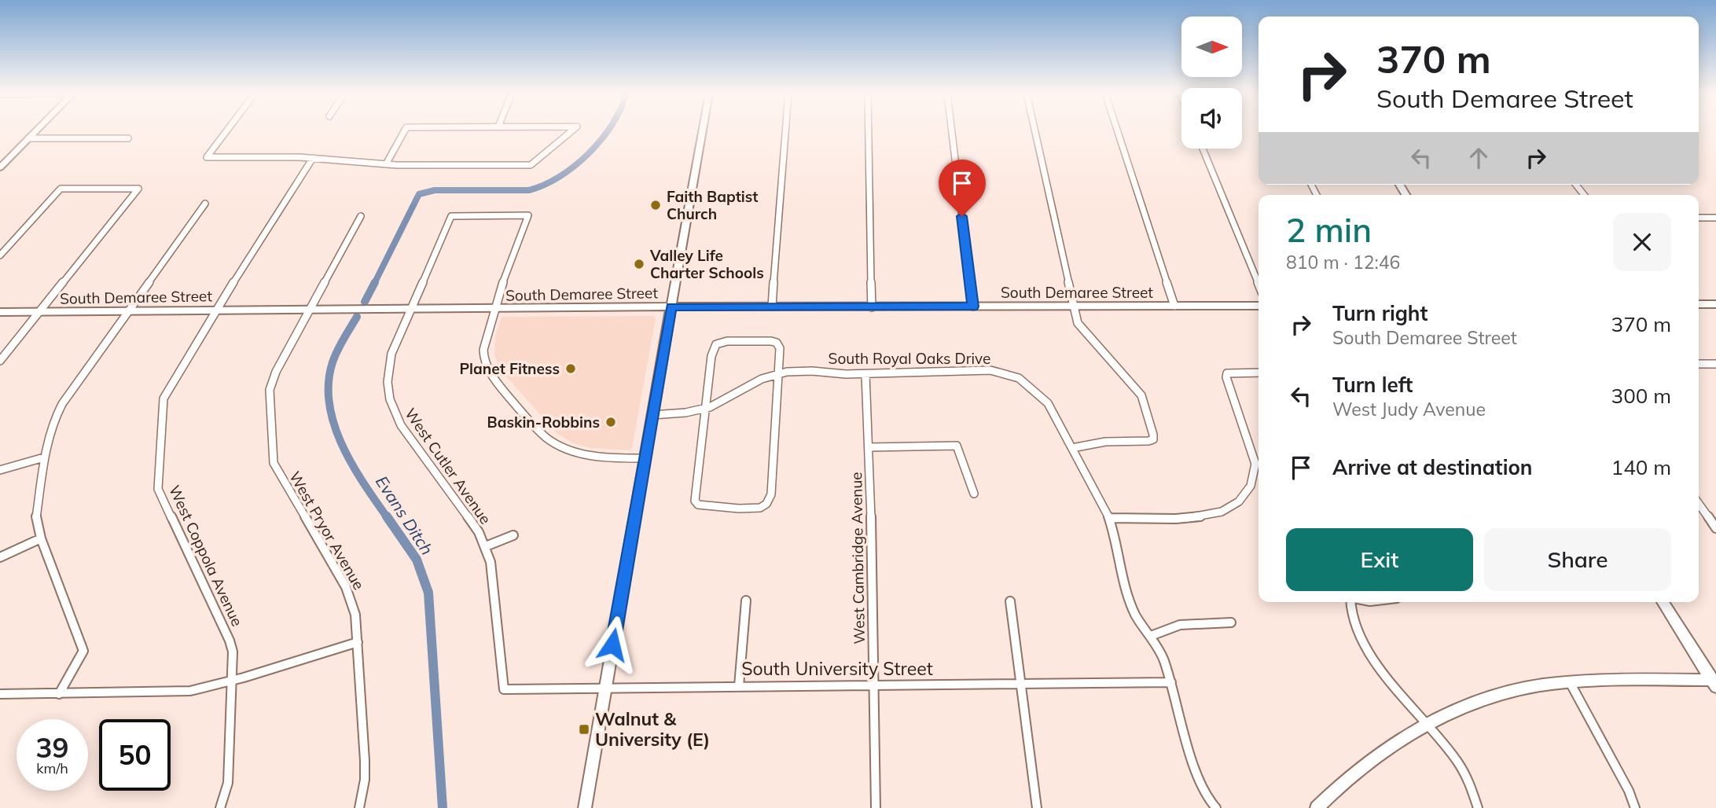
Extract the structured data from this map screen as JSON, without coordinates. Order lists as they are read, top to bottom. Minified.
{"streets":{"main road":["South Demaree Street"],"street":["South Royal Oaks Drive","West Cutler Avenue","West Pryor Avenue","West Coppola Avenue","West Cambridge Avenue","South University Street"]},"crossings":[["South Demaree Street","West Cutler Avenue"],["South Demaree Street","West Pryor Avenue"],["South Demaree Street","West Coppola Avenue"],["South Royal Oaks Drive","West Cambridge Avenue"],["West Cutler Avenue","South University Street"],["West Cambridge Avenue","South University Street"]],"water":["Evans Ditch"],"places":{"other":["Faith Baptist Church","Valley Life Charter Schools","Planet Fitness","Baskin-Robbins"],"transit":["Walnut & University (E)"]},"north":"right","page":{"turn":["370 m","South Demaree Street"],"heading":["2 min","810 m · 12:46"],"list":[{"name":"Turn right","note":"South Demaree Street","value":"370 m"},{"name":"Turn left","note":"West Judy Avenue","value":"300 m"},{"name":"Arrive at destination","value":"140 m"}],"buttons":["Exit","Share"],"speed":"39 km/h","limit":"50"}}
